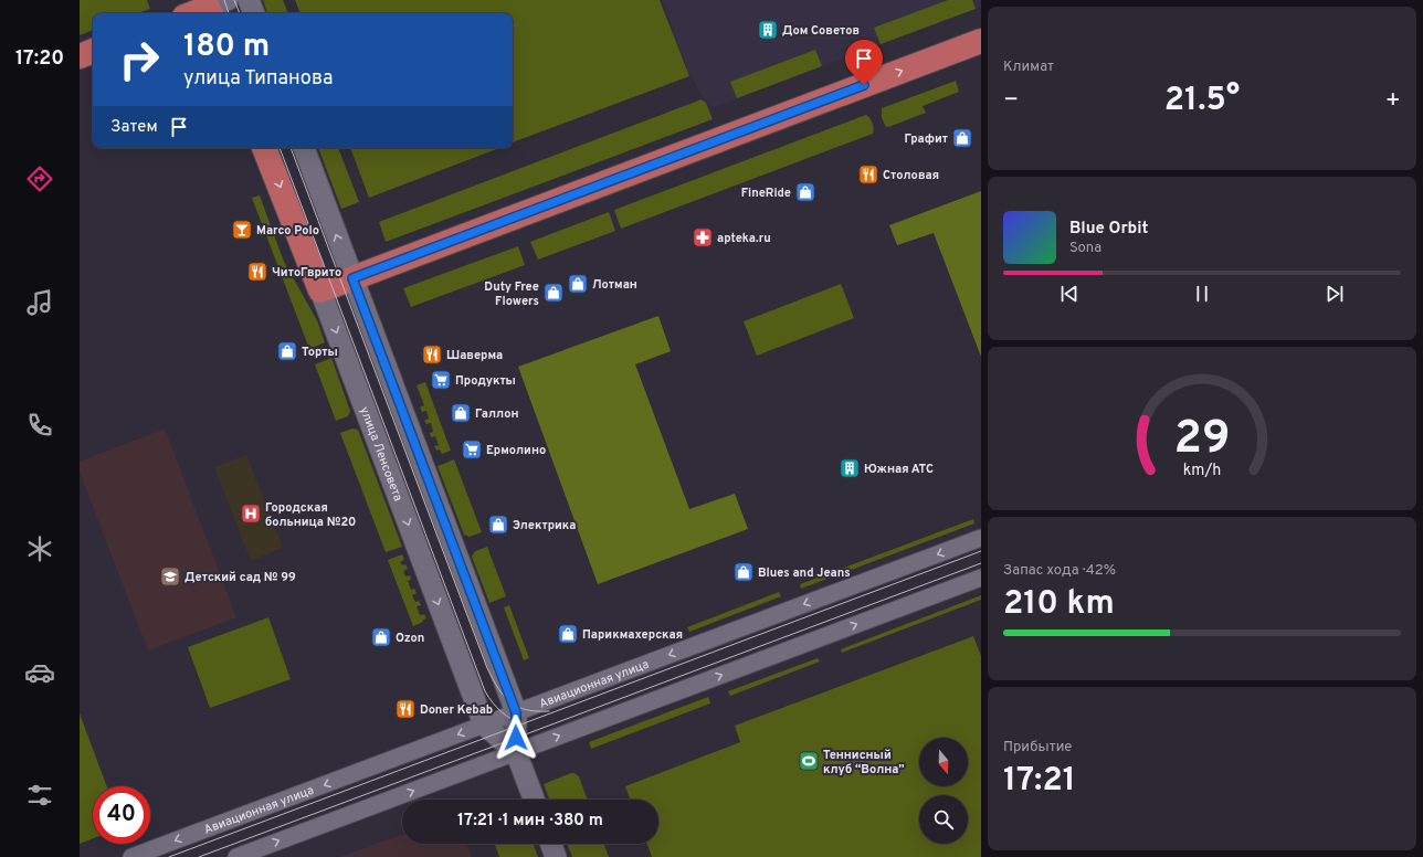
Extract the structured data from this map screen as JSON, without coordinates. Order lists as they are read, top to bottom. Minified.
{"streets":{"main road":["улица Ленсовета"],"street":["Авиационная улица"]},"crossings":[["улица Ленсовета","Авиационная улица"]],"places":{"building":["Дом Советов","Южная АТС"],"shop":["Графит","FineRide","Лотман","Duty Free Flowers","Торты","Галлон","Электрика","Blues and Jeans","Парикмахерская","Ozon"],"restaurant":["Столовая","ЧитоГврито","Шаверма","Doner Kebab"],"bar":["Marco Polo"],"pharmacy":["apteka.ru"],"supermarket":["Продукты","Ермолино"],"hospital":["Городская больница №20"],"school or university":["Детский сад № 99"],"sports":["Теннисный клуб “Волна”"]},"north":"bottom","page":{"tabs":"17:20","tile":["Климат",["Запас хода · 42%","210 km"],["Прибытие","17:21"]],"turn":["180 m","улица Типанова"],"heat":["−","21.5°","+"],"then":"Затем","song":["Blue Orbit","Sona"],"limit":"40","trip":"17:21 · 1 мин · 380 m","gauge":["29","km/h"]}}
